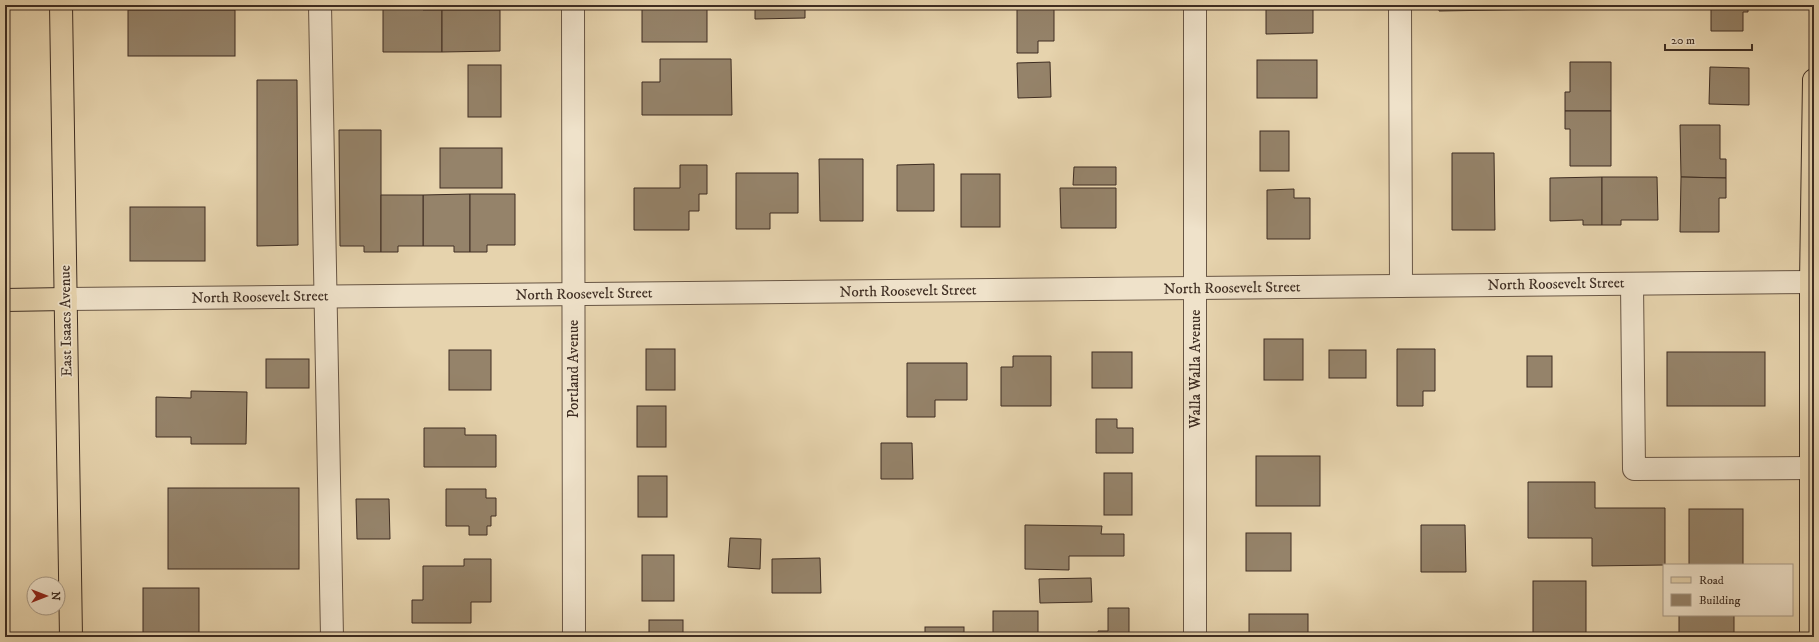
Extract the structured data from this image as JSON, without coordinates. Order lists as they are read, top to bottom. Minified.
{"streets":{"main road":["North Roosevelt Street","East Isaacs Avenue"],"street":["Portland Avenue","Walla Walla Avenue"]},"crossings":[["North Roosevelt Street","East Isaacs Avenue"],["North Roosevelt Street","Portland Avenue"],["North Roosevelt Street","Walla Walla Avenue"]],"legend":["Road","Building"],"scale_bar":"20 m","north":"right"}
